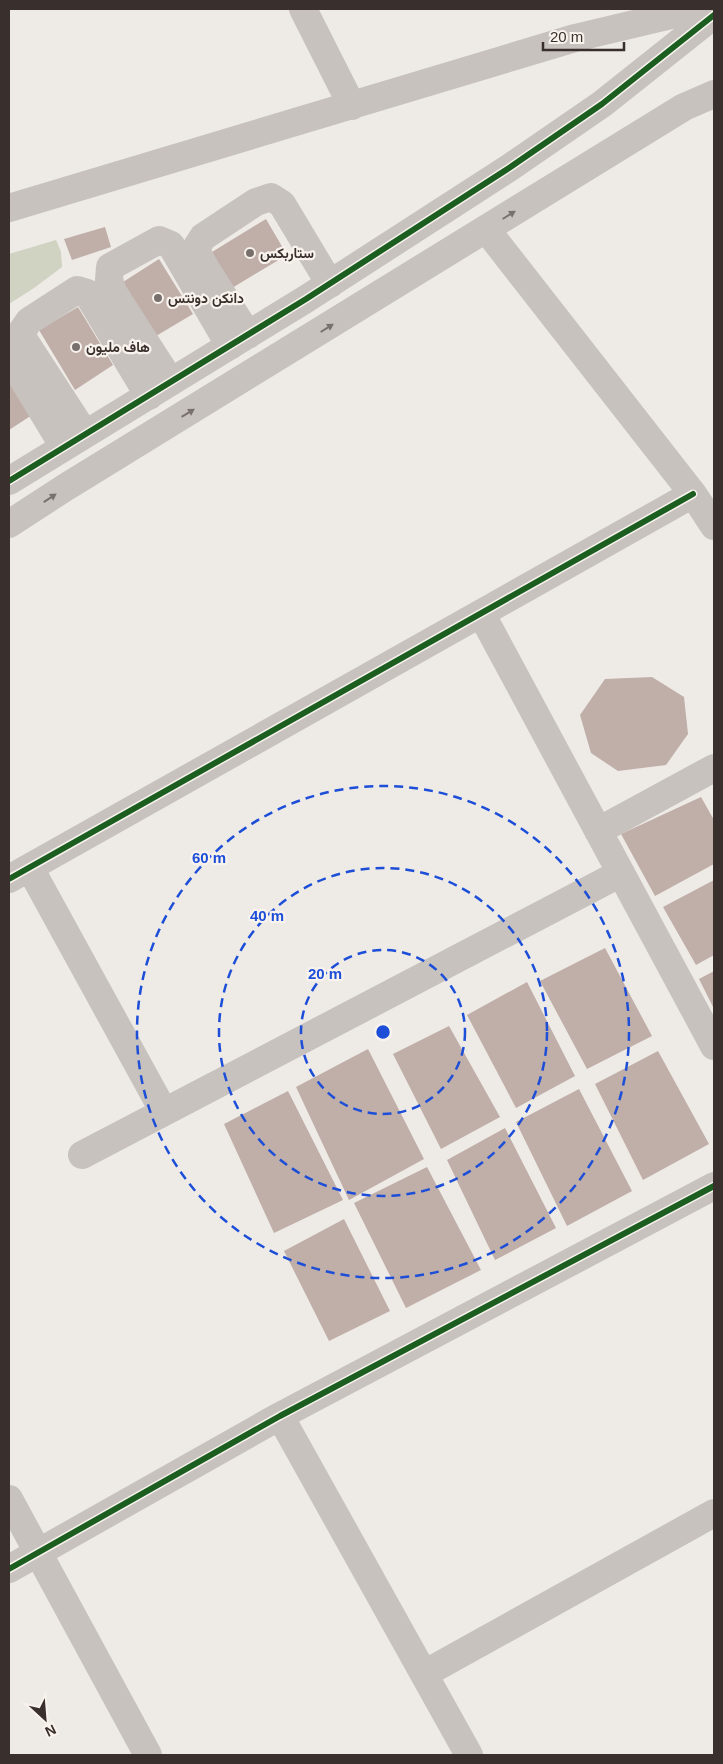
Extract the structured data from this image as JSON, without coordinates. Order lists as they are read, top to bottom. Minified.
{"places":["ستاربكس","دانكن دونتس","هاف مليون"],"scale_bar":"20 m","north":"bottom right","rings":["60 m","40 m","20 m"]}
